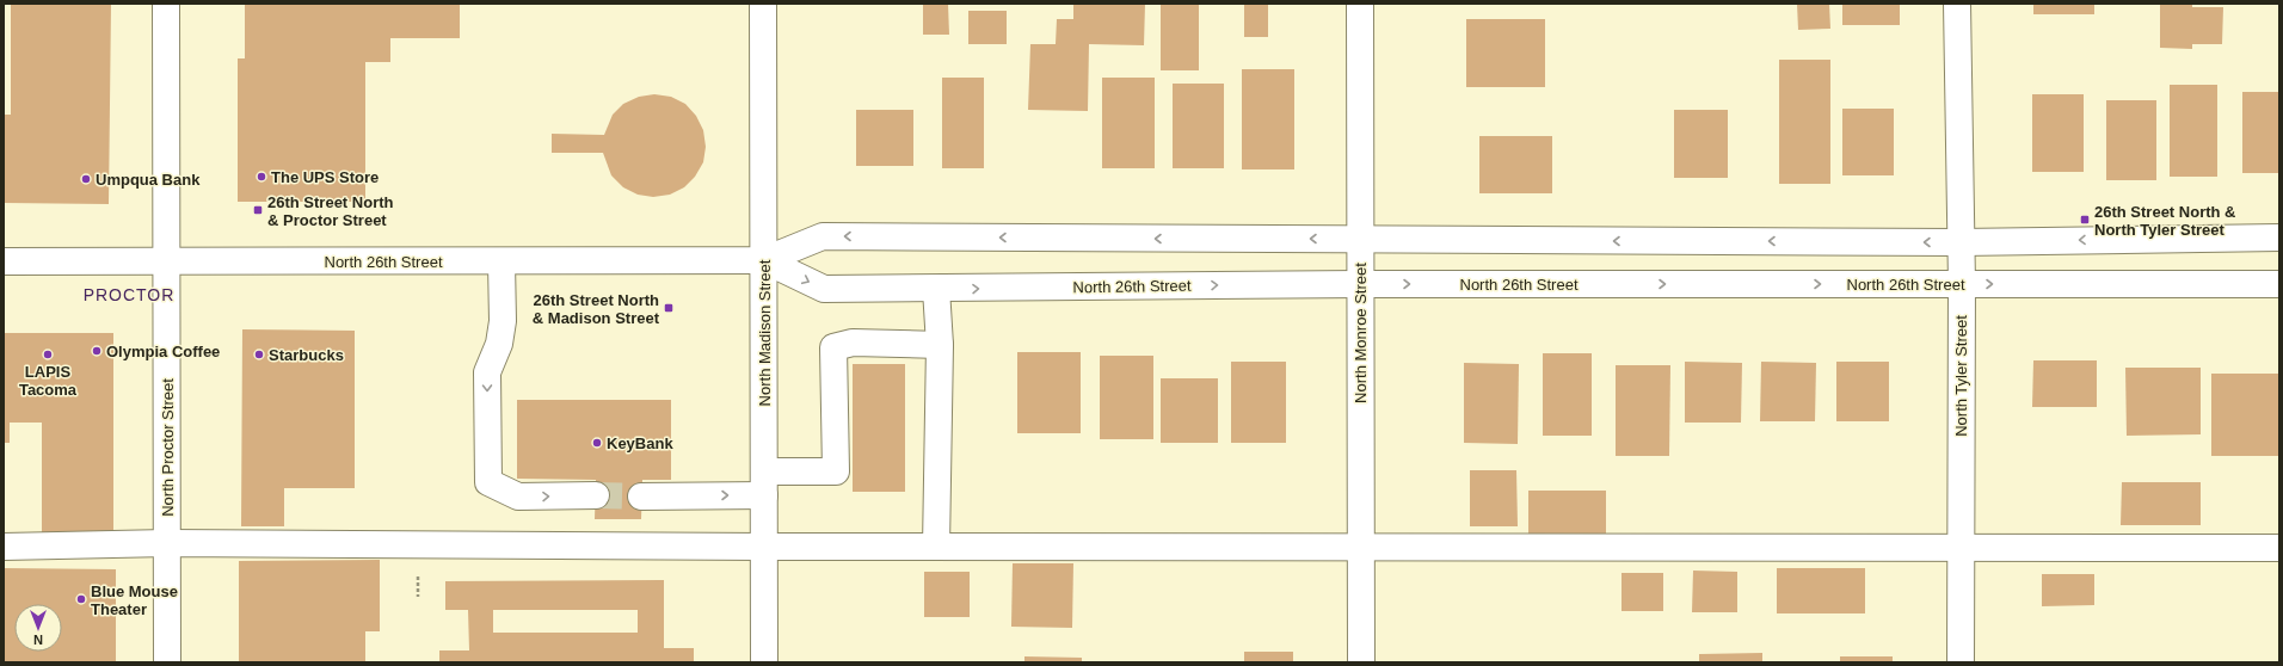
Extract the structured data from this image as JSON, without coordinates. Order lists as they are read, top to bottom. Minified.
{"streets":{"street":["North 26th Street","North Madison Street","North Monroe Street","North Tyler Street","North Proctor Street"]},"crossings":[["North 26th Street","North Madison Street"],["North 26th Street","North Monroe Street"],["North 26th Street","North Tyler Street"],["North 26th Street","North Proctor Street"]],"districts":["PROCTOR"],"places":{"other":["The UPS Store","Umpqua Bank","Olympia Coffee","LAPIS Tacoma","Starbucks","KeyBank","Blue Mouse Theater"],"transit":["26th Street North & Proctor Street","26th Street North & North Tyler Street","26th Street North & Madison Street"]},"north":"bottom"}
